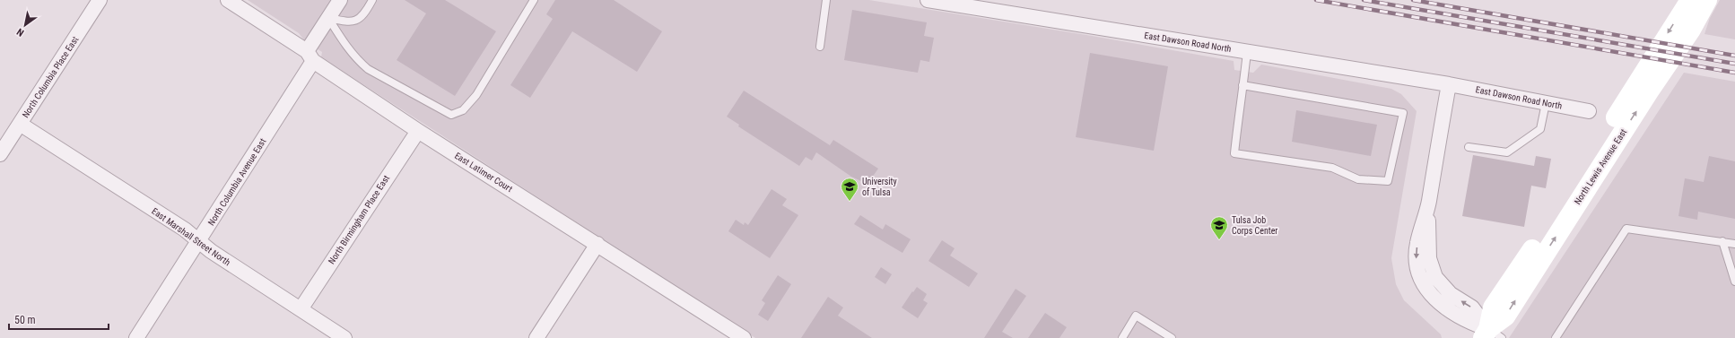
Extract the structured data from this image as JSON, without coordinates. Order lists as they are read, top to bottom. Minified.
{"streets":{"main road":["North Lewis Avenue East"],"street":["East Dawson Road North","North Columbia Place East","East Latimer Court","North Columbia Avenue East","North Birmingham Place East","East Marshall Street North"]},"crossings":[["North Columbia Place East","East Marshall Street North"],["East Latimer Court","North Columbia Avenue East"],["East Latimer Court","North Birmingham Place East"],["North Columbia Avenue East","East Marshall Street North"],["North Birmingham Place East","East Marshall Street North"]],"places":{"school or university":["University of Tulsa","Tulsa Job Corps Center"]},"scale_bar":"50 m","north":"bottom left"}
